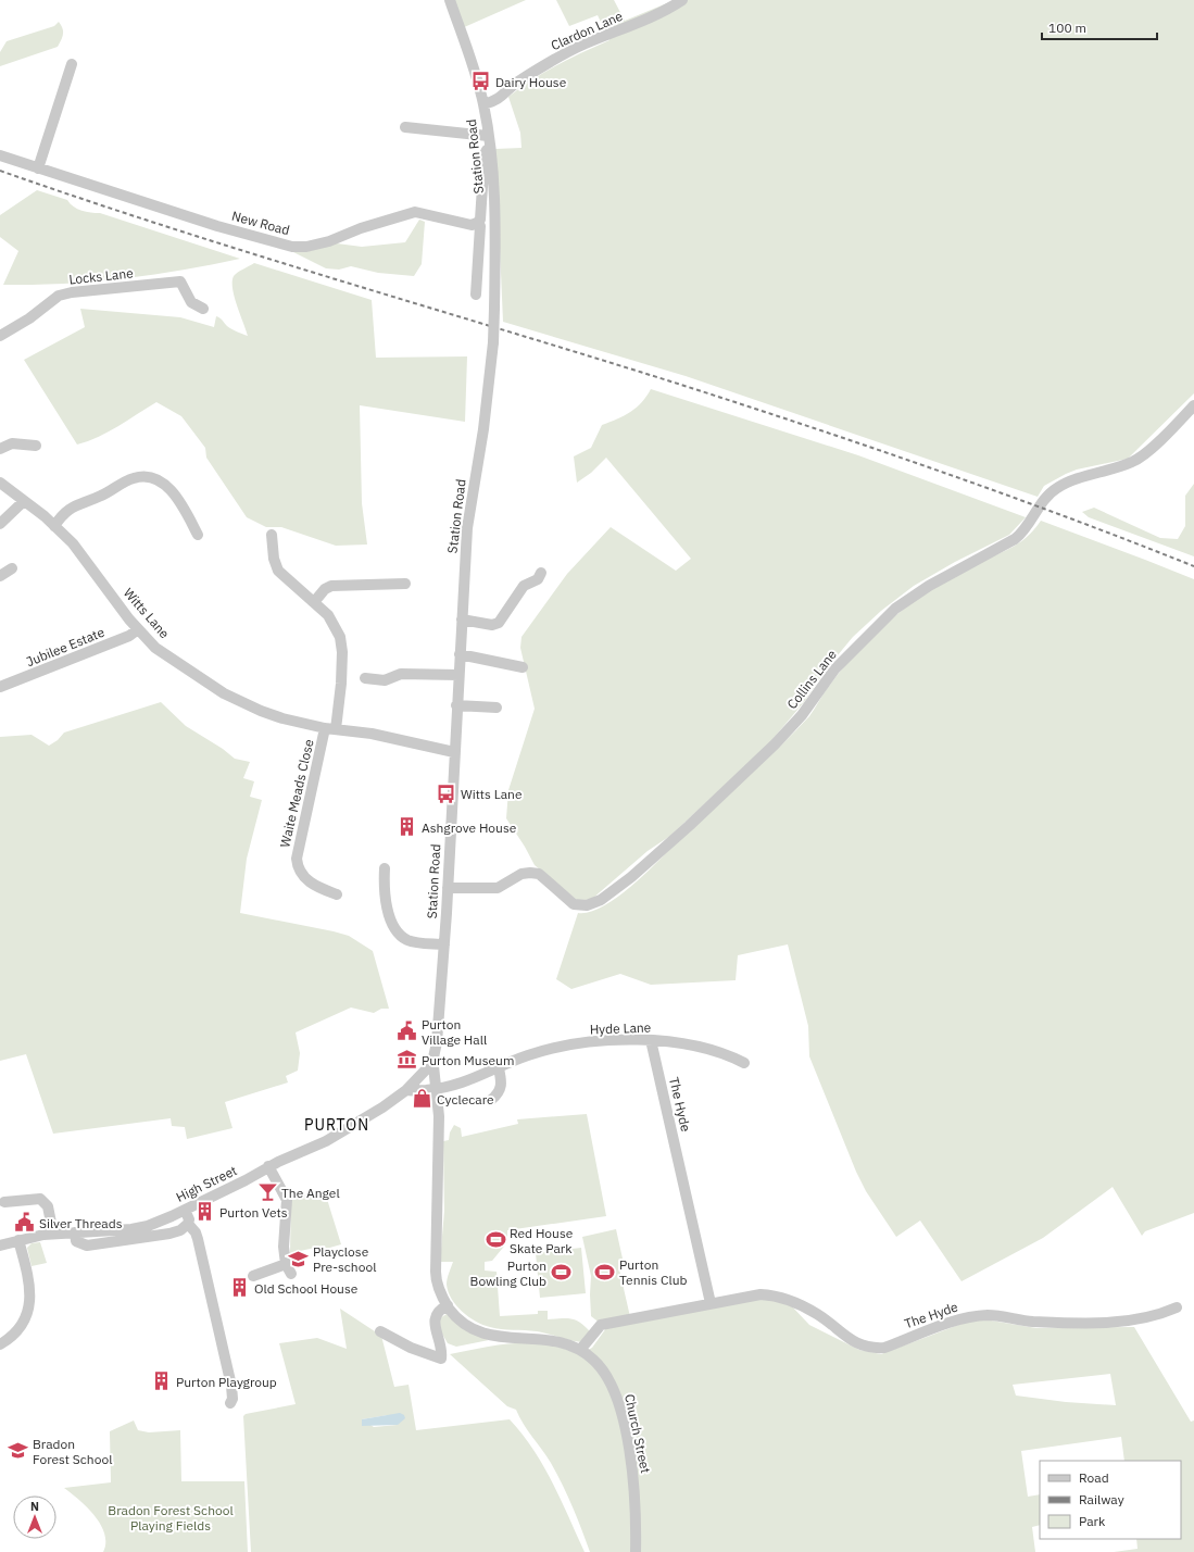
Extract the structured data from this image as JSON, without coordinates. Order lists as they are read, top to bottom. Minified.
{"streets":{"street":["Clardon Lane","Station Road","New Road","Locks Lane","Witts Lane","Jubilee Estate","Collins Lane","Waite Meads Close","Hyde Lane","The Hyde","High Street","Church Street"]},"crossings":[["Clardon Lane","Station Road"],["Station Road","Witts Lane"],["Station Road","Collins Lane"],["Station Road","High Street"],["Witts Lane","Jubilee Estate"],["Witts Lane","Waite Meads Close"],["Hyde Lane","The Hyde"],["Hyde Lane","Church Street"],["The Hyde","Church Street"],["High Street","Church Street"]],"districts":["PURTON"],"parks":["Bradon Forest School Playing Fields"],"places":{"bus stop":["Dairy House","Witts Lane"],"building":["Ashgrove House","Purton Vets","Old School House","Purton Playgroup"],"public building":["Purton Village Hall","Silver Threads"],"museum":["Purton Museum"],"shop":["Cyclecare"],"bar":["The Angel"],"sports":["Red House Skate Park","Purton Tennis Club","Purton Bowling Club"],"school or university":["Playclose Pre-school","Bradon Forest School"]},"legend":["Road","Railway","Park"],"scale_bar":"100 m","north":"top"}
